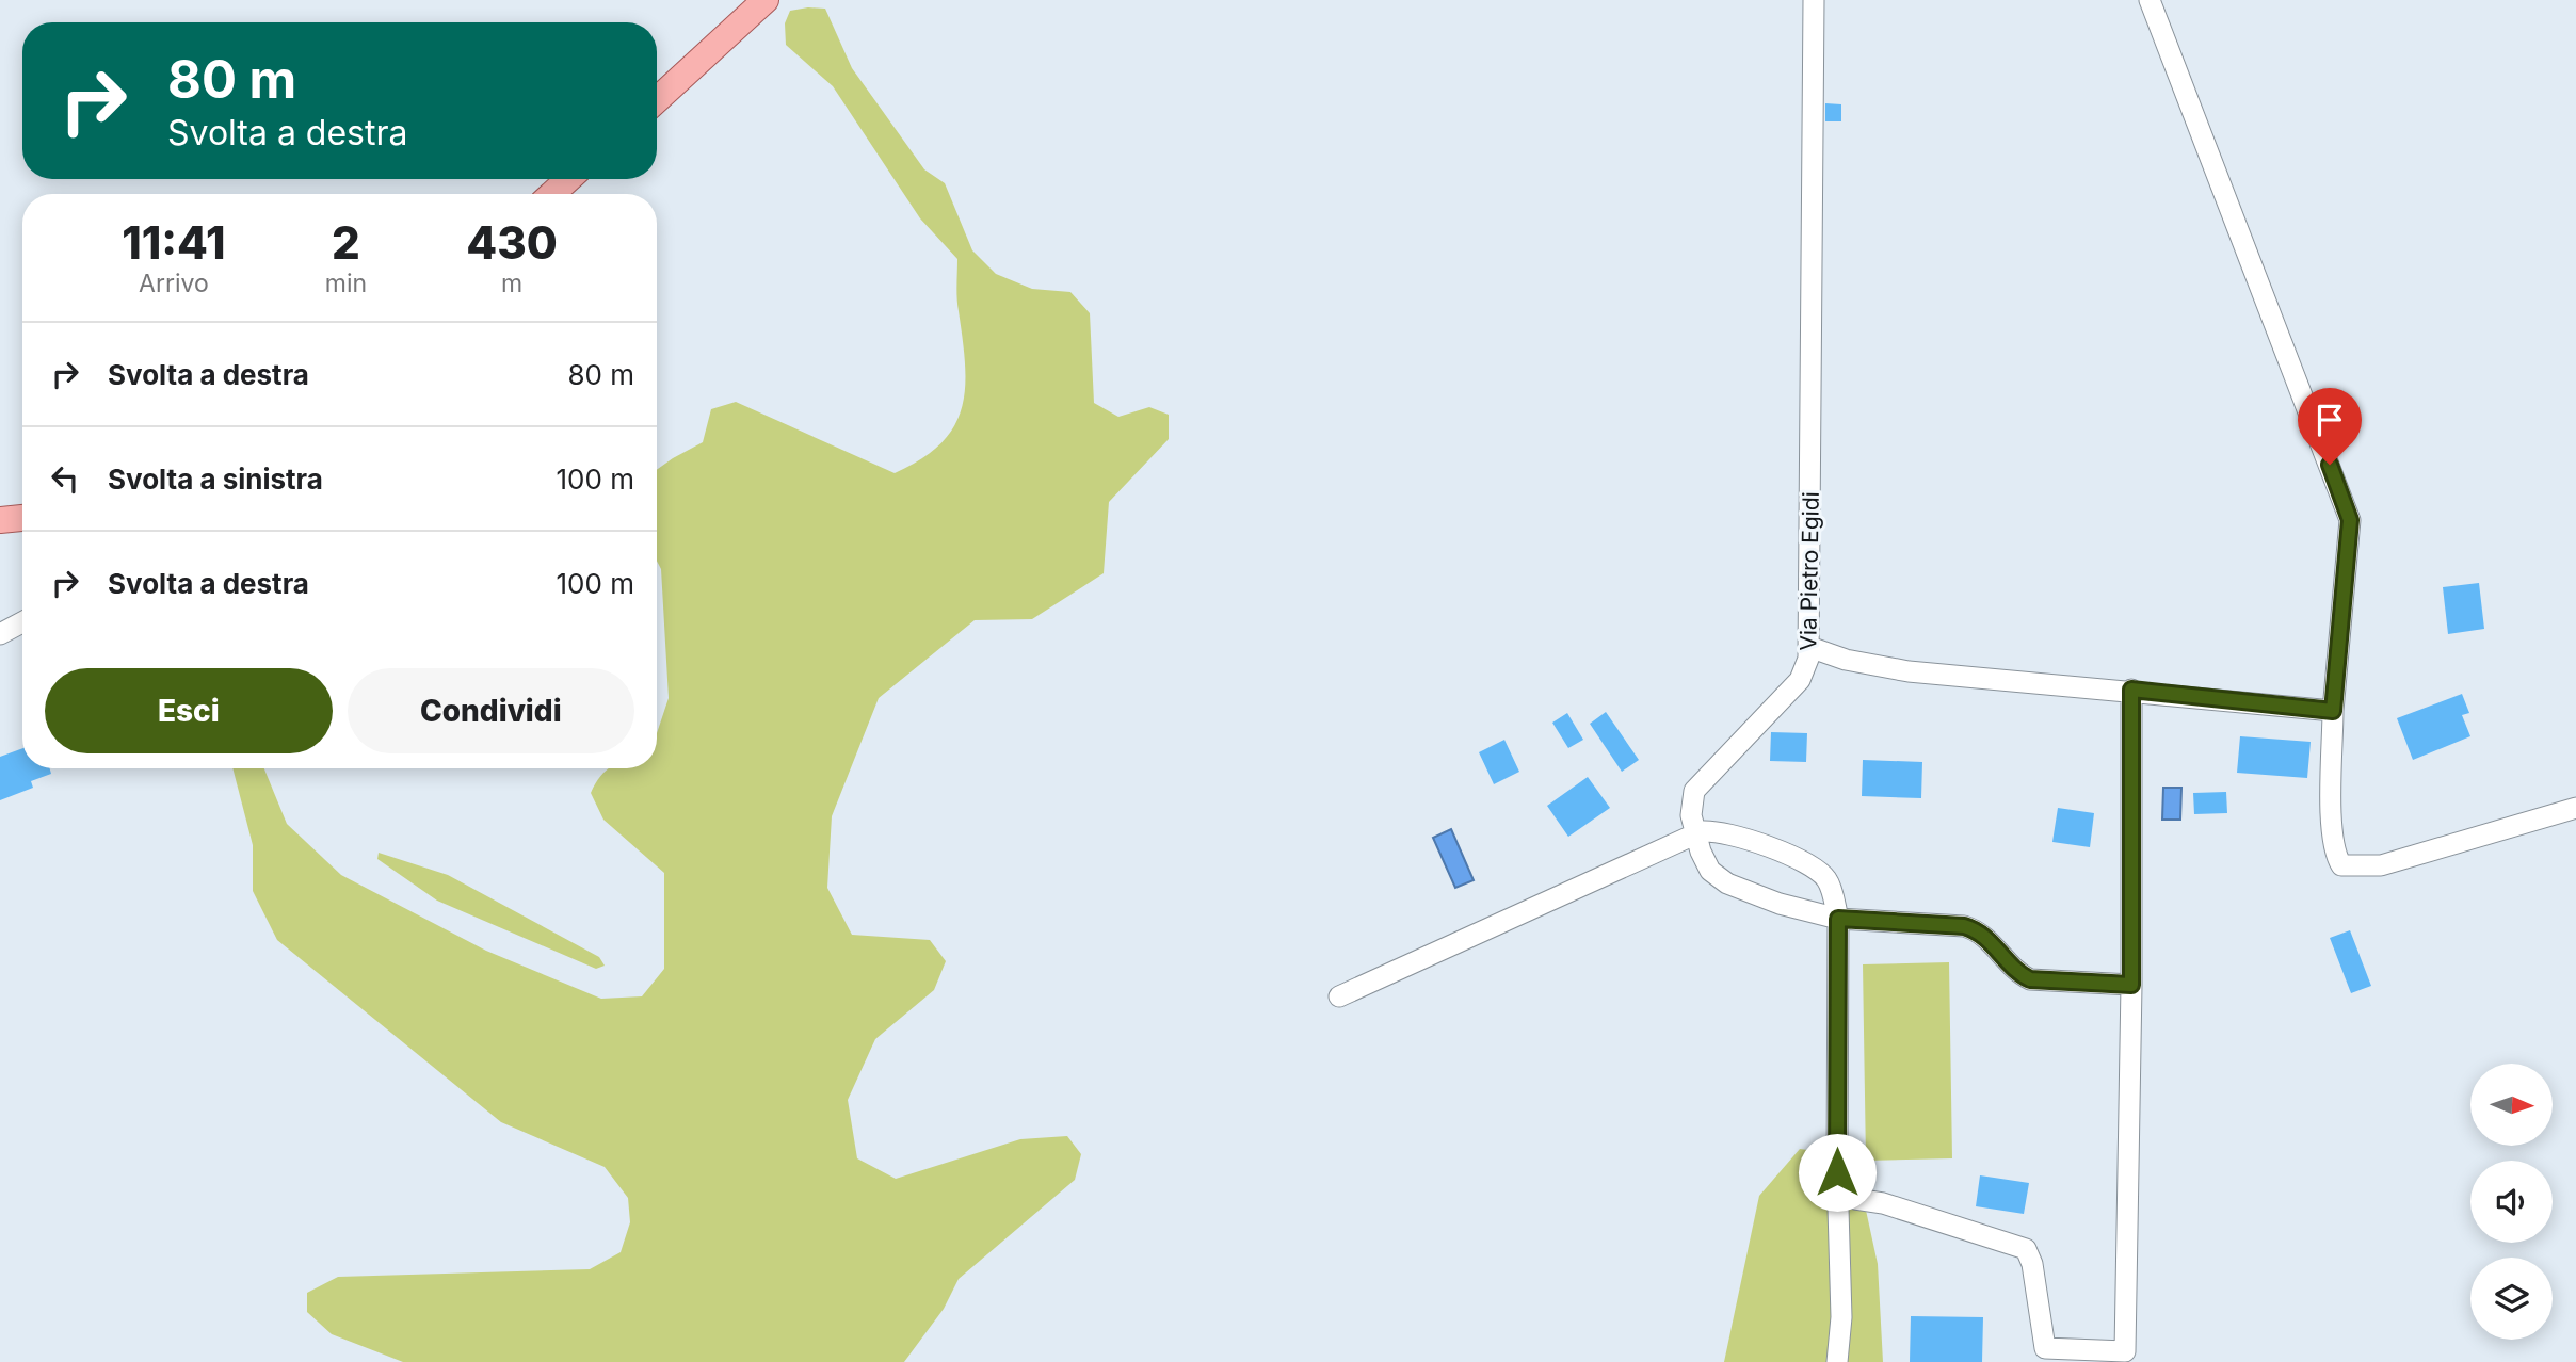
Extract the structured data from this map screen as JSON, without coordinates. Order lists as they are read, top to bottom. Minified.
{"streets":{"street":["Via Pietro Egidi"]},"north":"right","page":{"turn":["80 m","Svolta a destra"],"eta":["11:41","Arrivo","2","min","430","m"],"list":[{"name":"Svolta a destra","value":"80 m"},{"name":"Svolta a sinistra","value":"100 m"},{"name":"Svolta a destra","value":"100 m"}],"buttons":["Esci","Condividi"]}}
